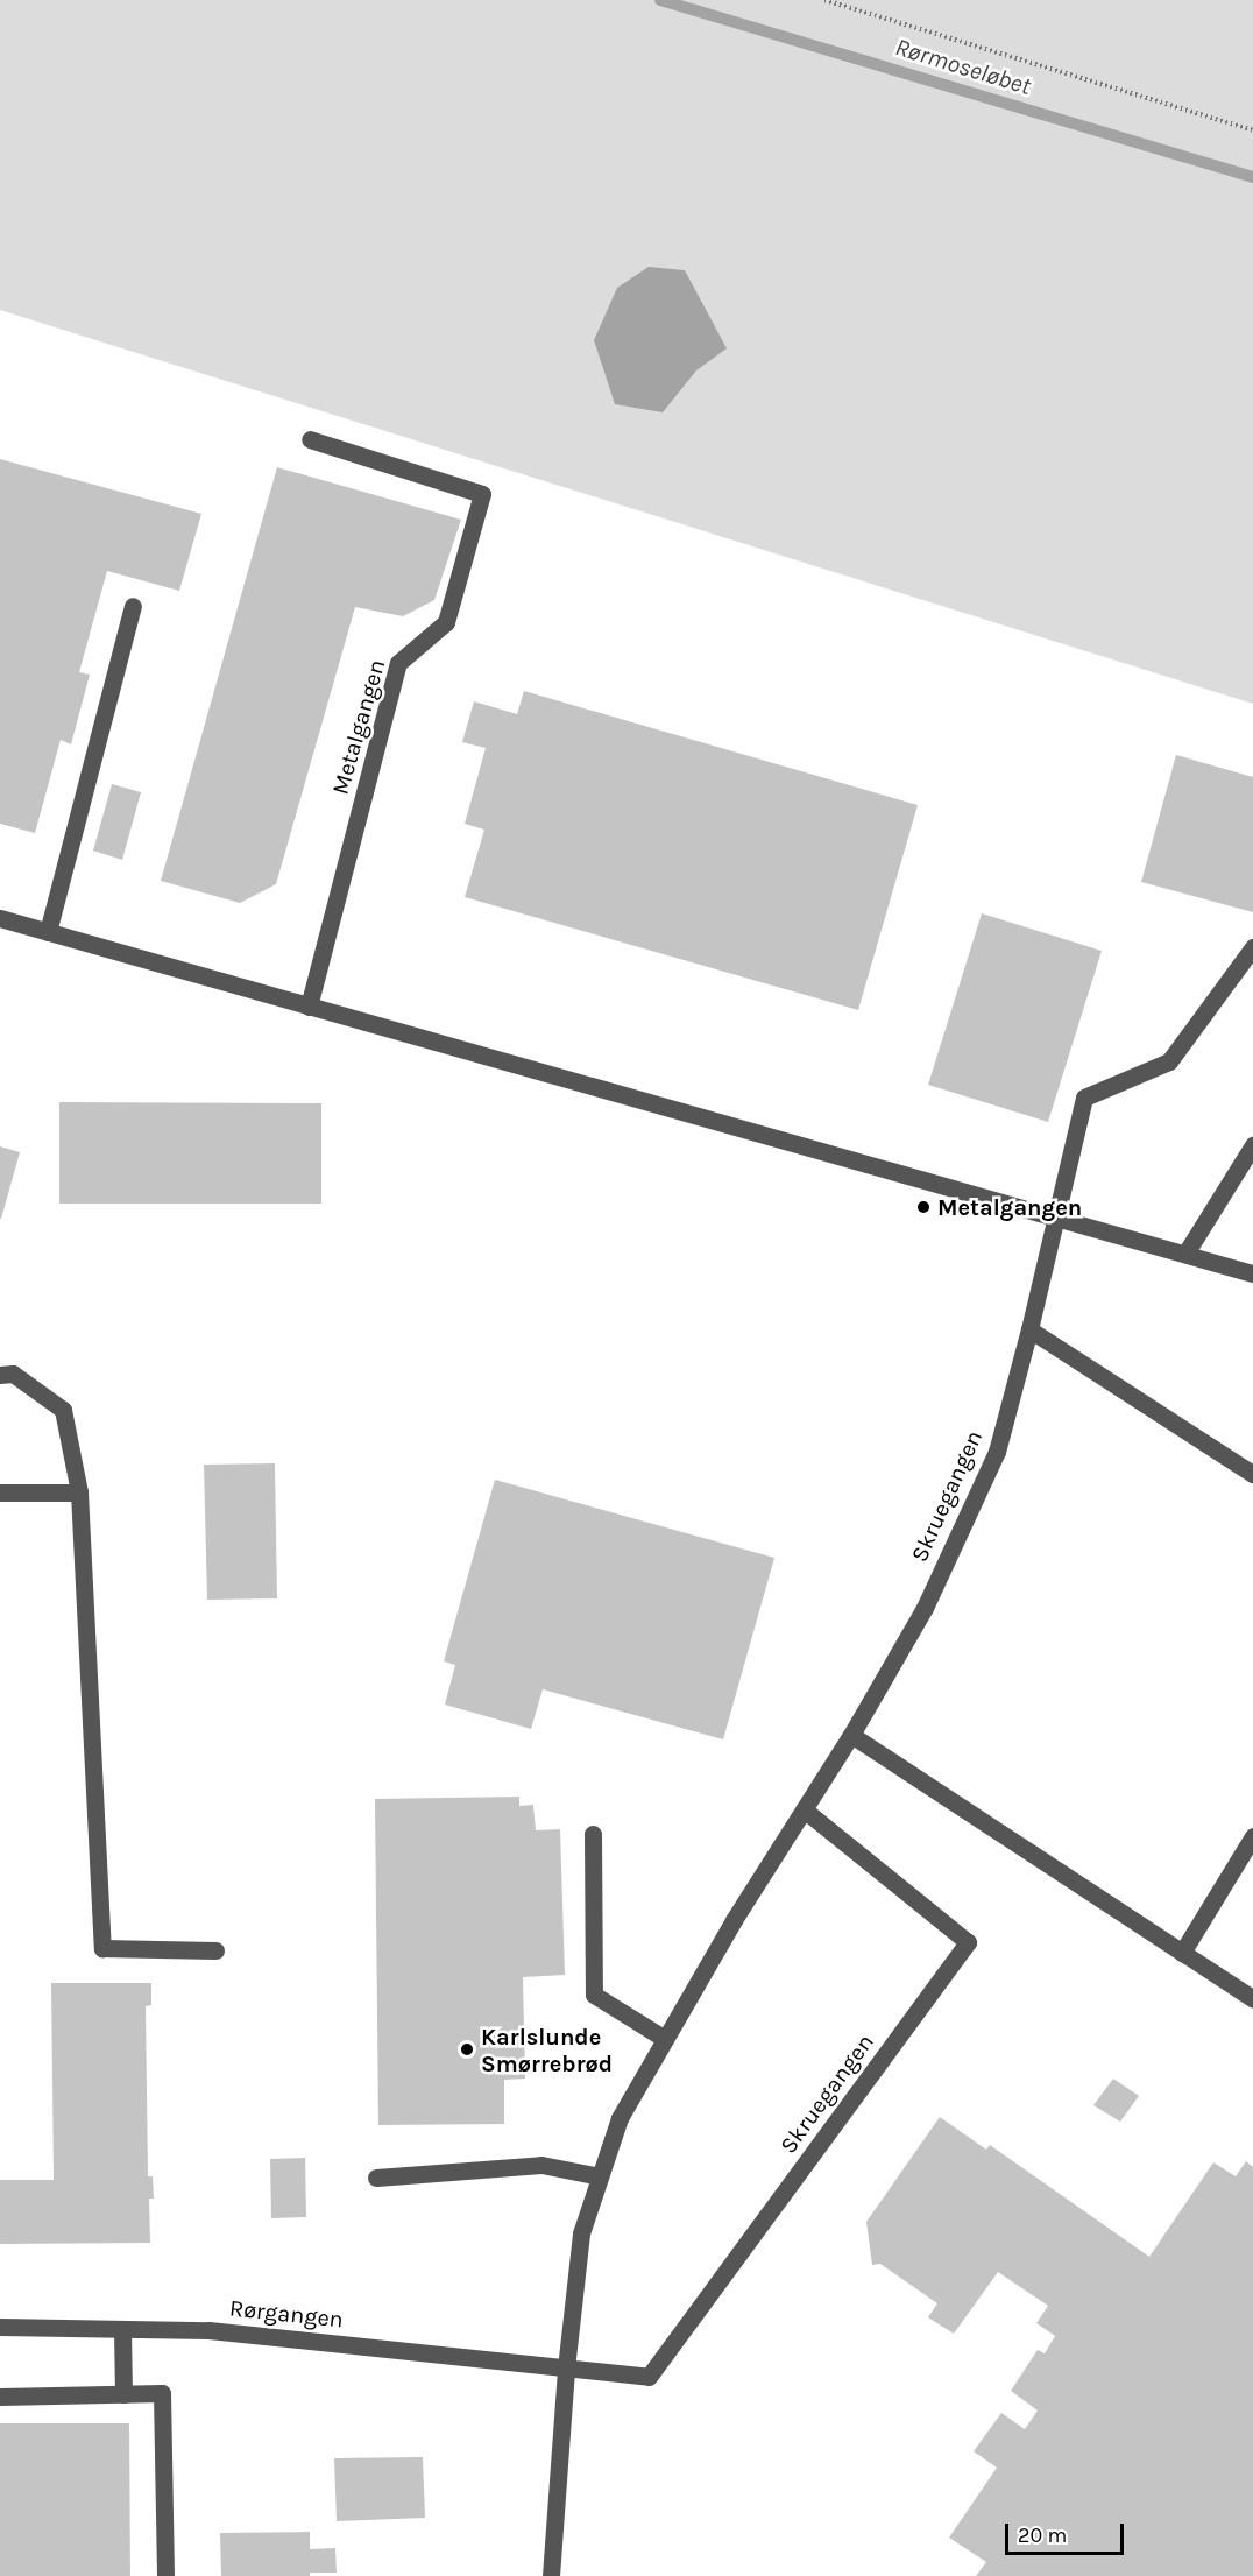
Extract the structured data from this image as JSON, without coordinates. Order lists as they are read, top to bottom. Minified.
{"streets":{"street":["Metalgangen","Skruegangen","Rørgangen"]},"crossings":[["Skruegangen","Rørgangen"]],"water":["Rørmoseløbet"],"places":["Metalgangen","Karlslunde Smørrebrød"],"scale_bar":"20 m"}
